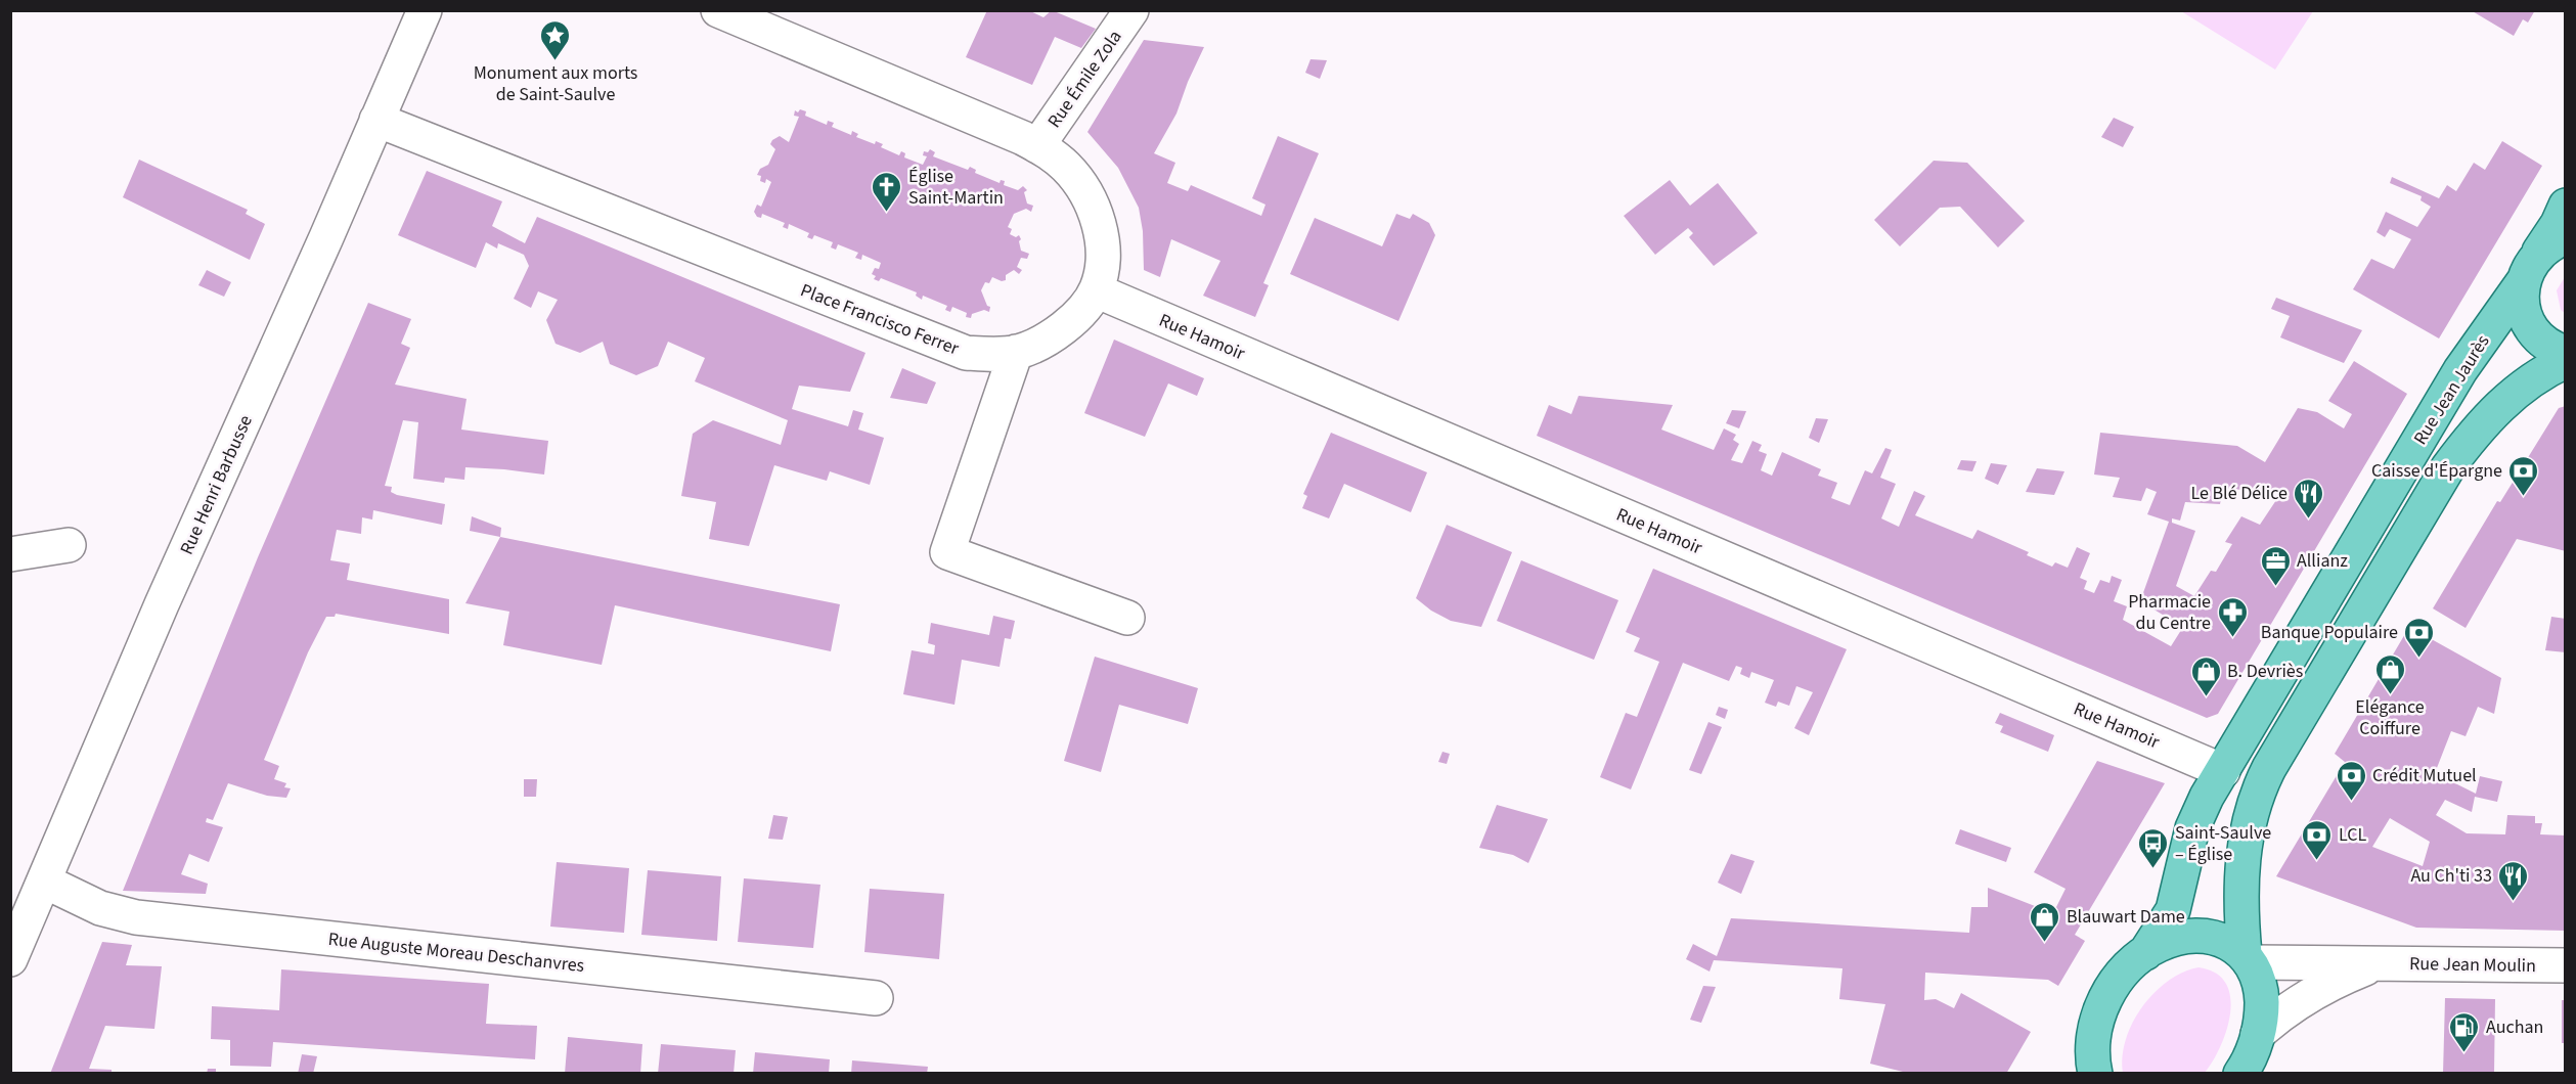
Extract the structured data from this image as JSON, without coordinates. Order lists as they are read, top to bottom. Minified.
{"streets":{"main road":["Rue Jean Jaurès"],"street":["Rue Émile Zola","Place Francisco Ferrer","Rue Hamoir","Rue Henri Barbusse","Rue Auguste Moreau Deschanvres","Rue Jean Moulin"]},"crossings":[["Rue Émile Zola","Place Francisco Ferrer"],["Place Francisco Ferrer","Rue Hamoir"],["Place Francisco Ferrer","Rue Henri Barbusse"],["Rue Hamoir","Rue Jean Jaurès"],["Rue Jean Jaurès","Rue Jean Moulin"],["Rue Henri Barbusse","Rue Auguste Moreau Deschanvres"]],"places":{"place":["Monument aux morts de Saint-Saulve"],"church":["Église Saint-Martin"],"bank":["Caisse d'Épargne","Banque Populaire","Crédit Mutuel","LCL"],"restaurant":["Le Blé Délice","Au Ch'ti 33"],"office":["Allianz"],"pharmacy":["Pharmacie du Centre"],"shop":["Elégance Coiffure","B. Devriès","Blauwart Dame"],"bus stop":["Saint-Saulve – Église"],"fuel station":["Auchan"]}}
